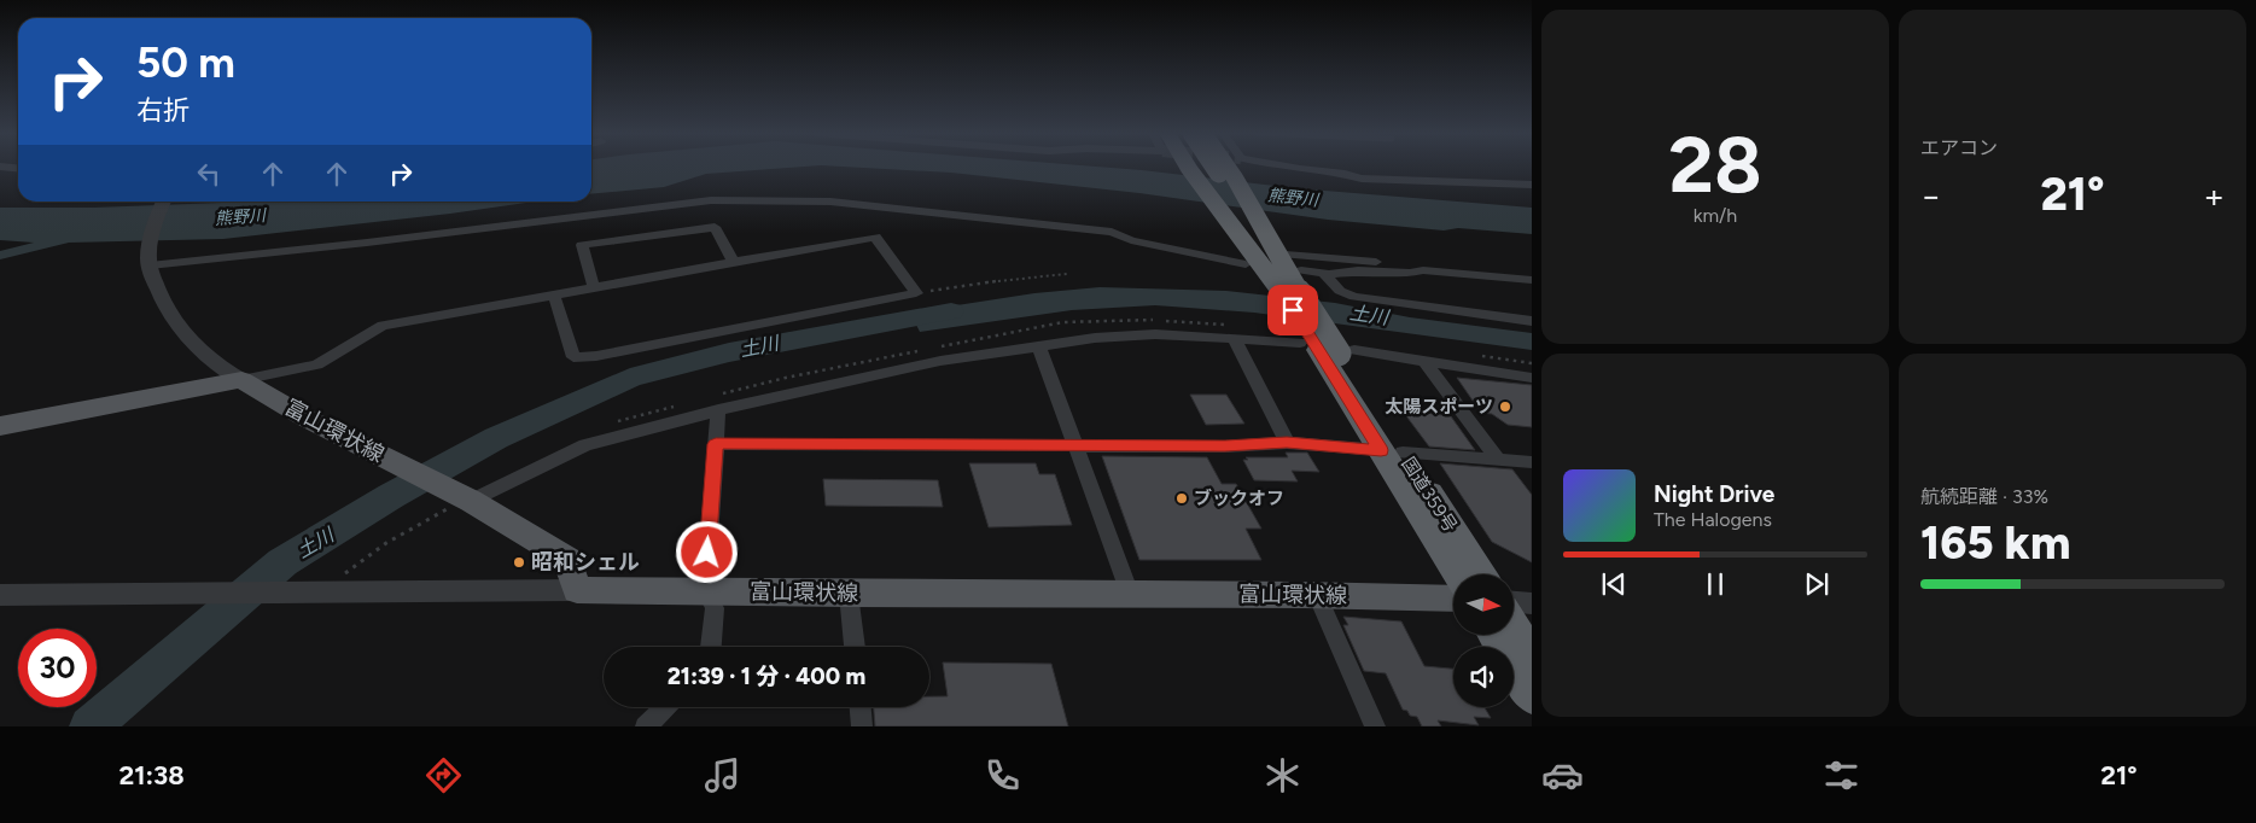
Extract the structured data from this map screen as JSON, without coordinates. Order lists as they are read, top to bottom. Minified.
{"streets":{"highway":["国道359号"],"main road":["富山環状線"]},"water":["熊野川","土川"],"places":["太陽スポーツ","ブックオフ","昭和シェル"],"north":"right","page":{"tile":[["28","km/h"],"エアコン",["航続距離 · 33%","165 km"]],"turn":["50 m","右折"],"heat":["−","21°","+"],"song":["Night Drive","The Halogens"],"limit":"30","trip":"21:39 · 1 分 · 400 m","tabs":["21:38","21°"]}}
